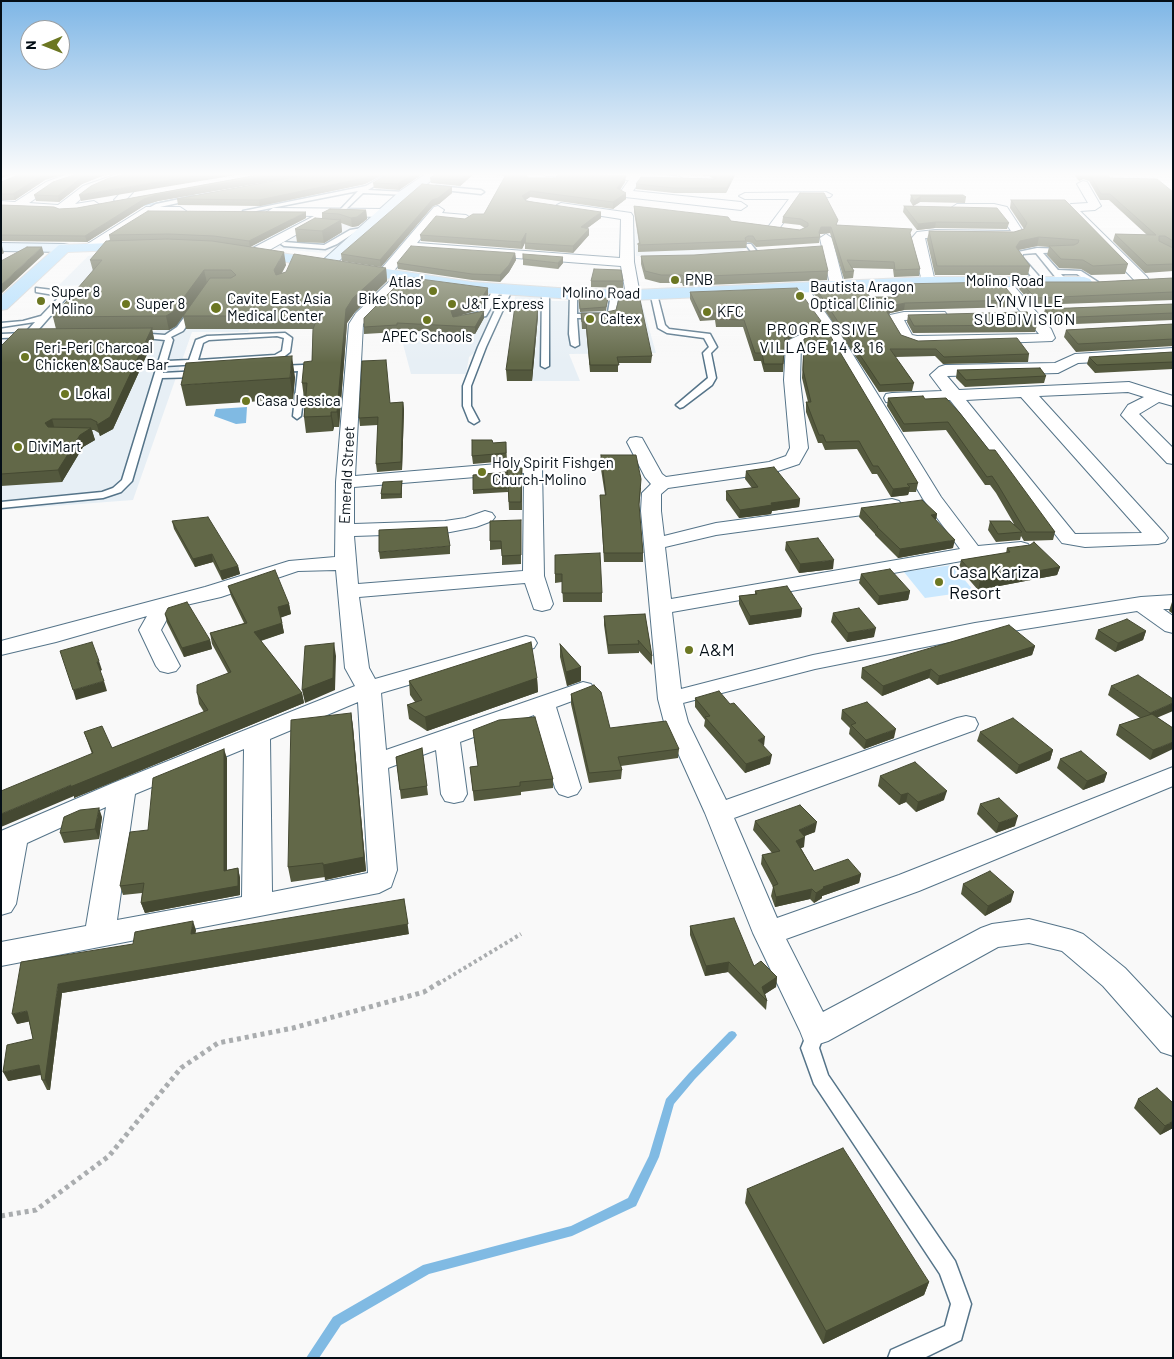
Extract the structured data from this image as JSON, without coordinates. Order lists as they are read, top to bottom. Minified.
{"streets":{"main road":["Molino Road"],"street":["Emerald Street"]},"crossings":[["Molino Road","Emerald Street"]],"districts":["LYNVILLE SUBDIVISION","PROGRESSIVE VILLAGE 14 & 16"],"places":["PNB","Atlas' Bike Shop","Bautista Aragon Optical Clinic","Super 8 Molino","Super 8","J&T Express","Cavite East Asia Medical Center","KFC","Caltex","APEC Schools","Peri-Peri Charcoal Chicken & Sauce Bar","Lokal","Casa Jessica","DiviMart","Holy Spirit Fishgen Church-Molino","Casa Kariza Resort","A&M"],"north":"left"}
